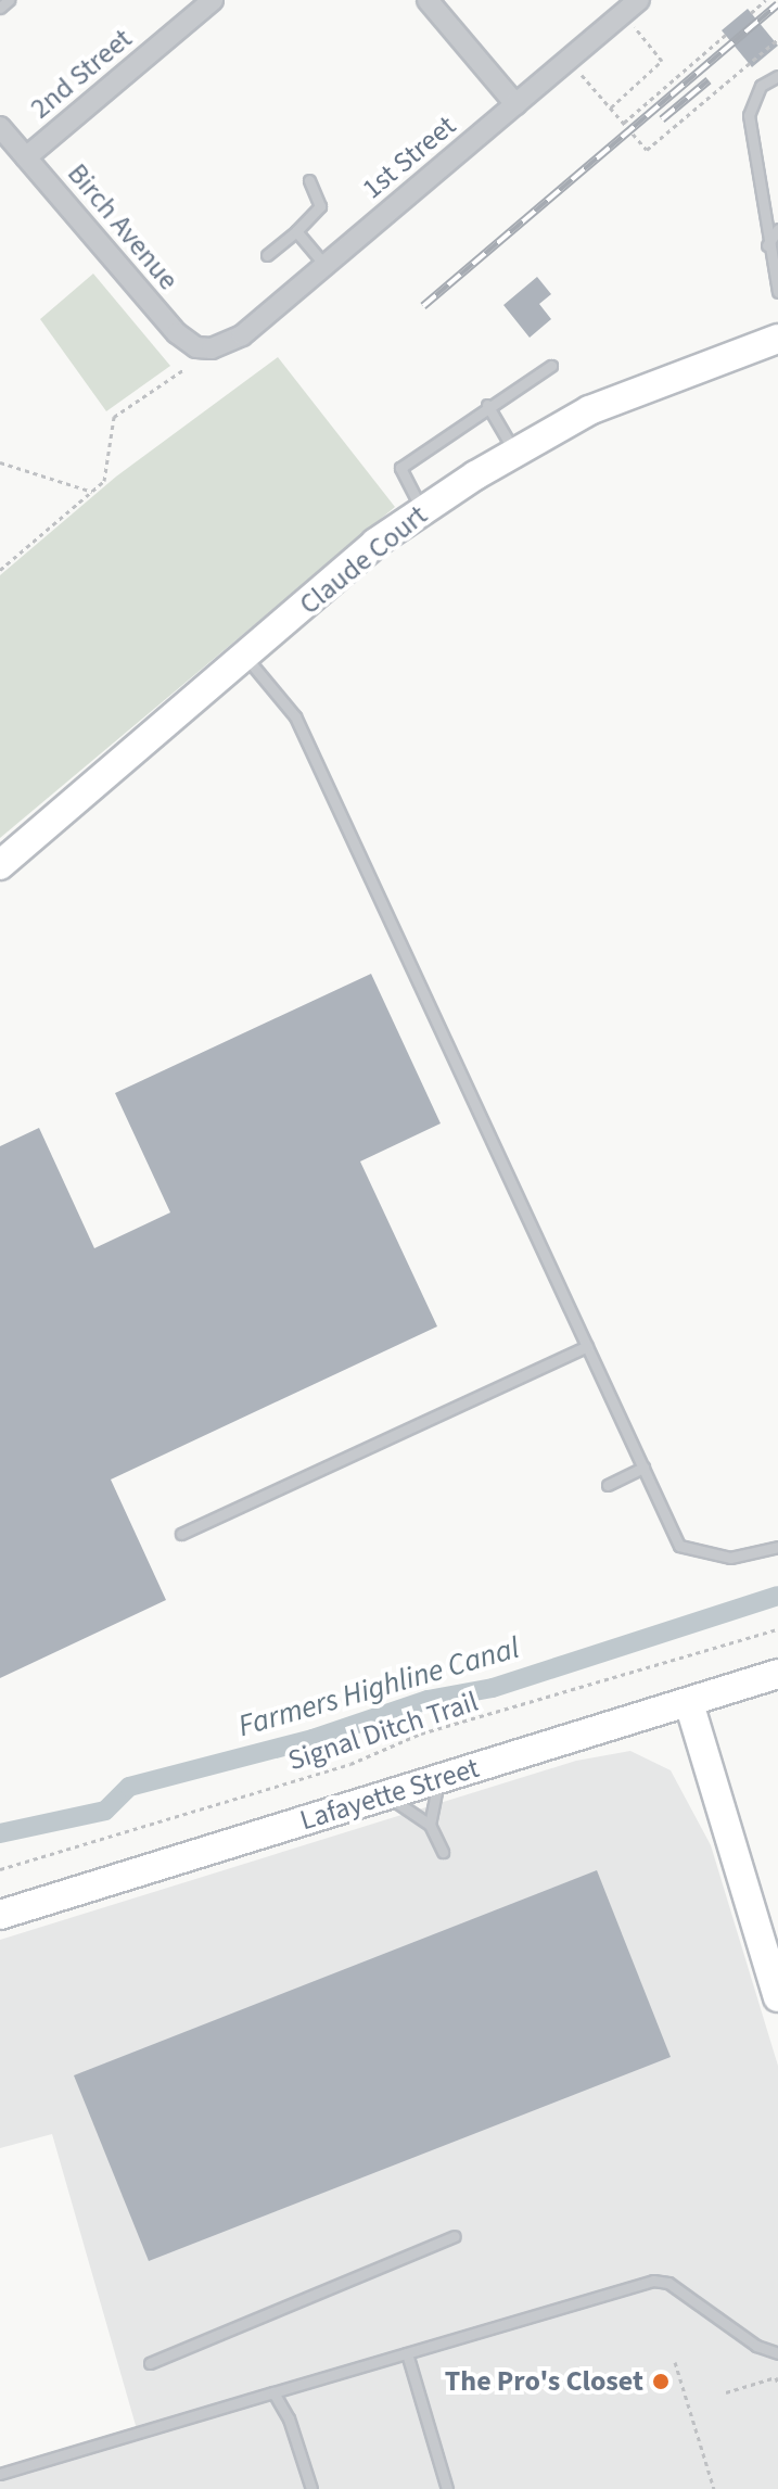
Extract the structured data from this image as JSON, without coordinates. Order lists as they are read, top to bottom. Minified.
{"streets":{"street":["2nd Street","1st Street","Birch Avenue","Claude Court","Lafayette Street"],"path":["Signal Ditch Trail"]},"crossings":[["2nd Street","Birch Avenue"],["1st Street","Birch Avenue"]],"water":["Farmers Highline Canal"],"places":["The Pro's Closet"]}
